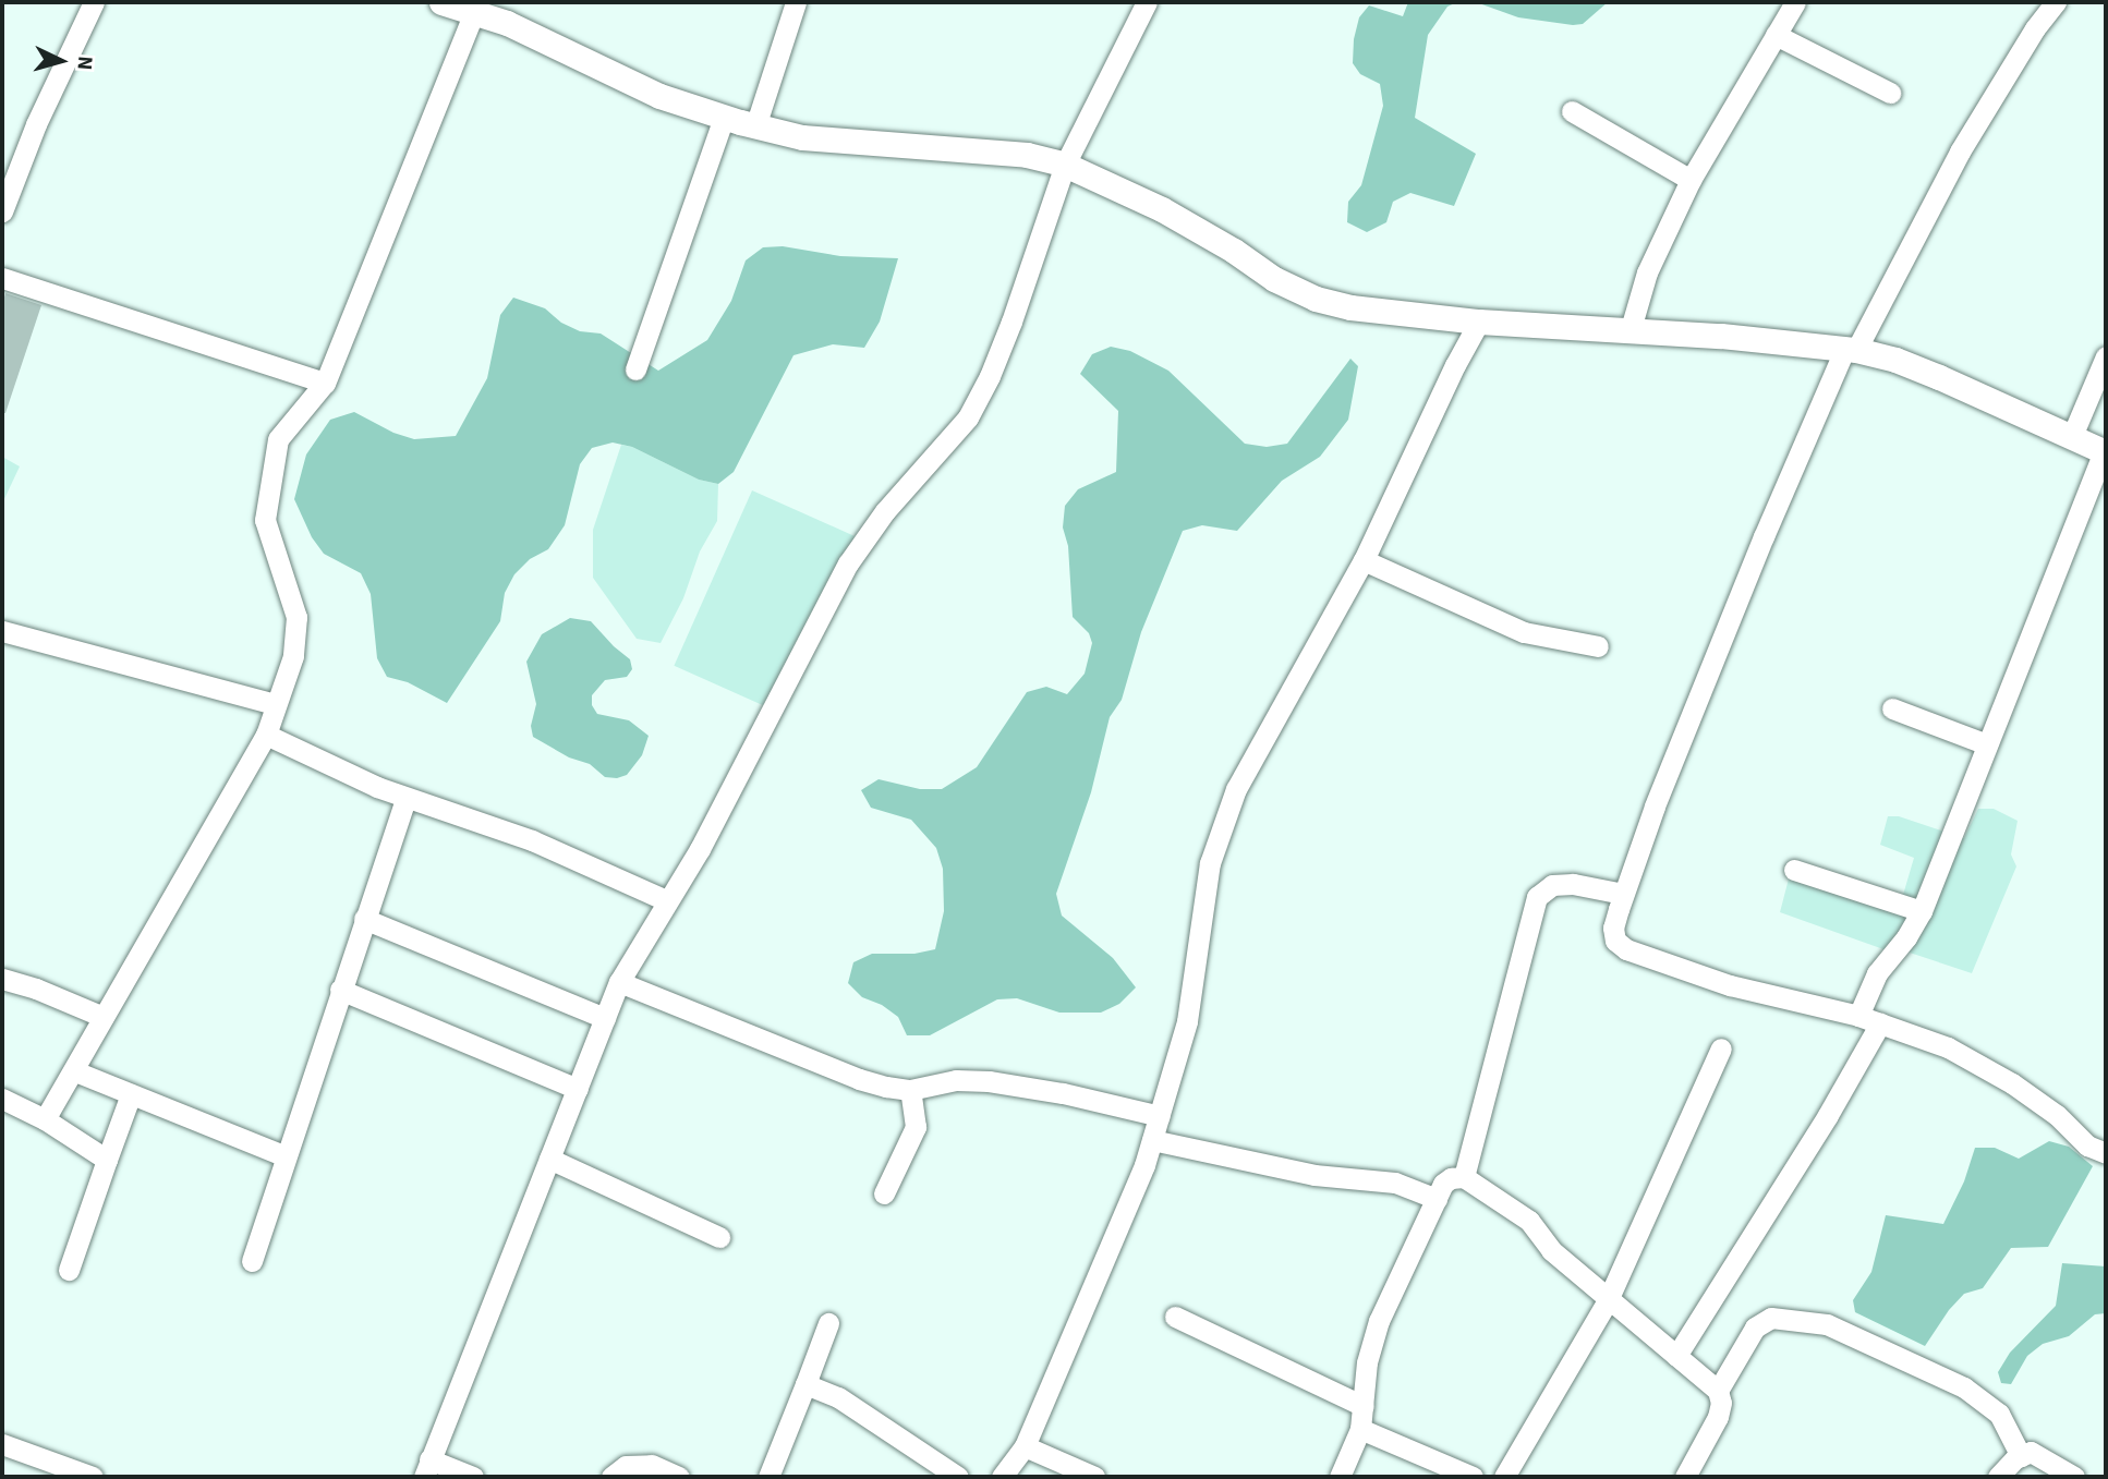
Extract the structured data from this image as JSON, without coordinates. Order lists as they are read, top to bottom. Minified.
{"north":"right"}
